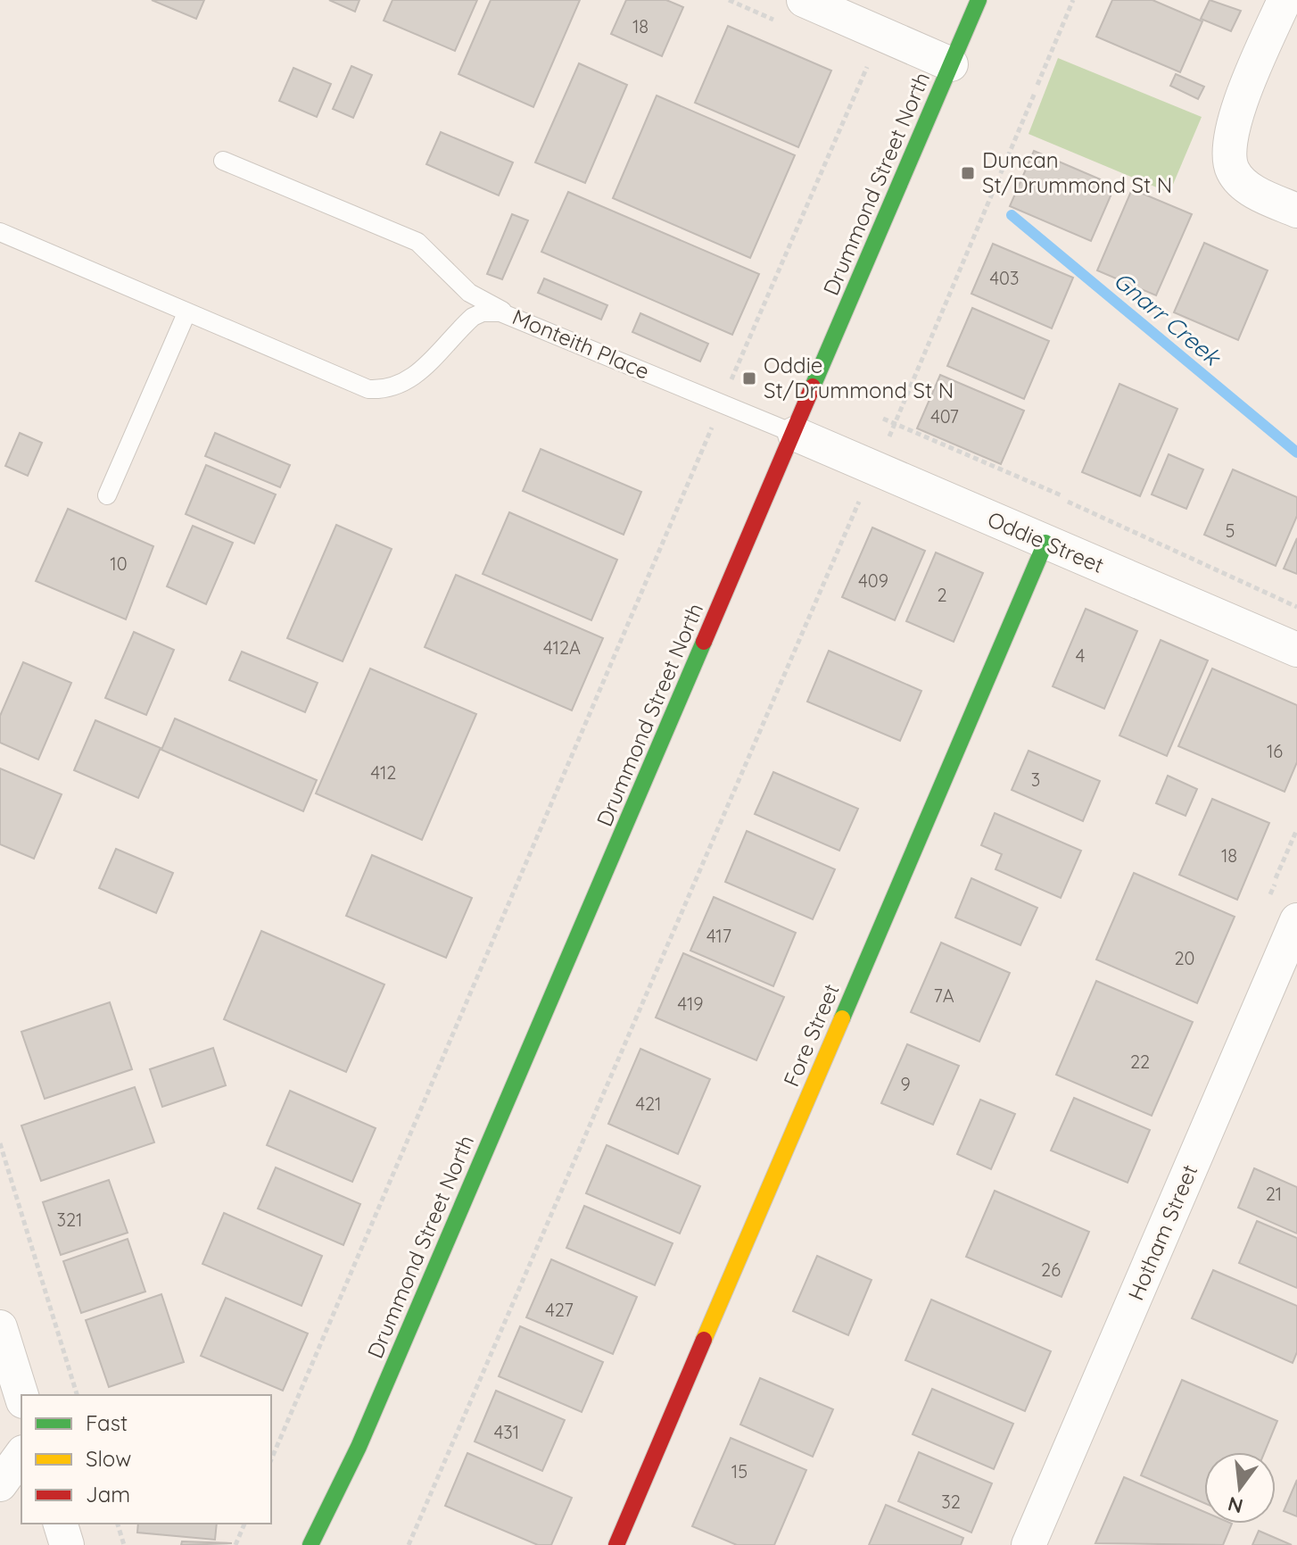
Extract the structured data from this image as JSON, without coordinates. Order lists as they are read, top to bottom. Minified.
{"streets":{"main road":["Drummond Street North","Fore Street"],"street":["Oddie Street","Hotham Street"],"lane":["Monteith Place"]},"crossings":[["Drummond Street North","Monteith Place"],["Drummond Street North","Oddie Street"],["Monteith Place","Oddie Street"],["Oddie Street","Fore Street"]],"water":["Gnarr Creek"],"places":{"transit":["Duncan St/Drummond St N","Oddie St/Drummond St N"]},"house_numbers":["18","403","407","5","10","409","2","412A","4","16","412","3","18","417","20","7A","419","22","9","421","21","321","26","427","431","15","32"],"legend":["Fast","Slow","Jam"],"north":"bottom"}
